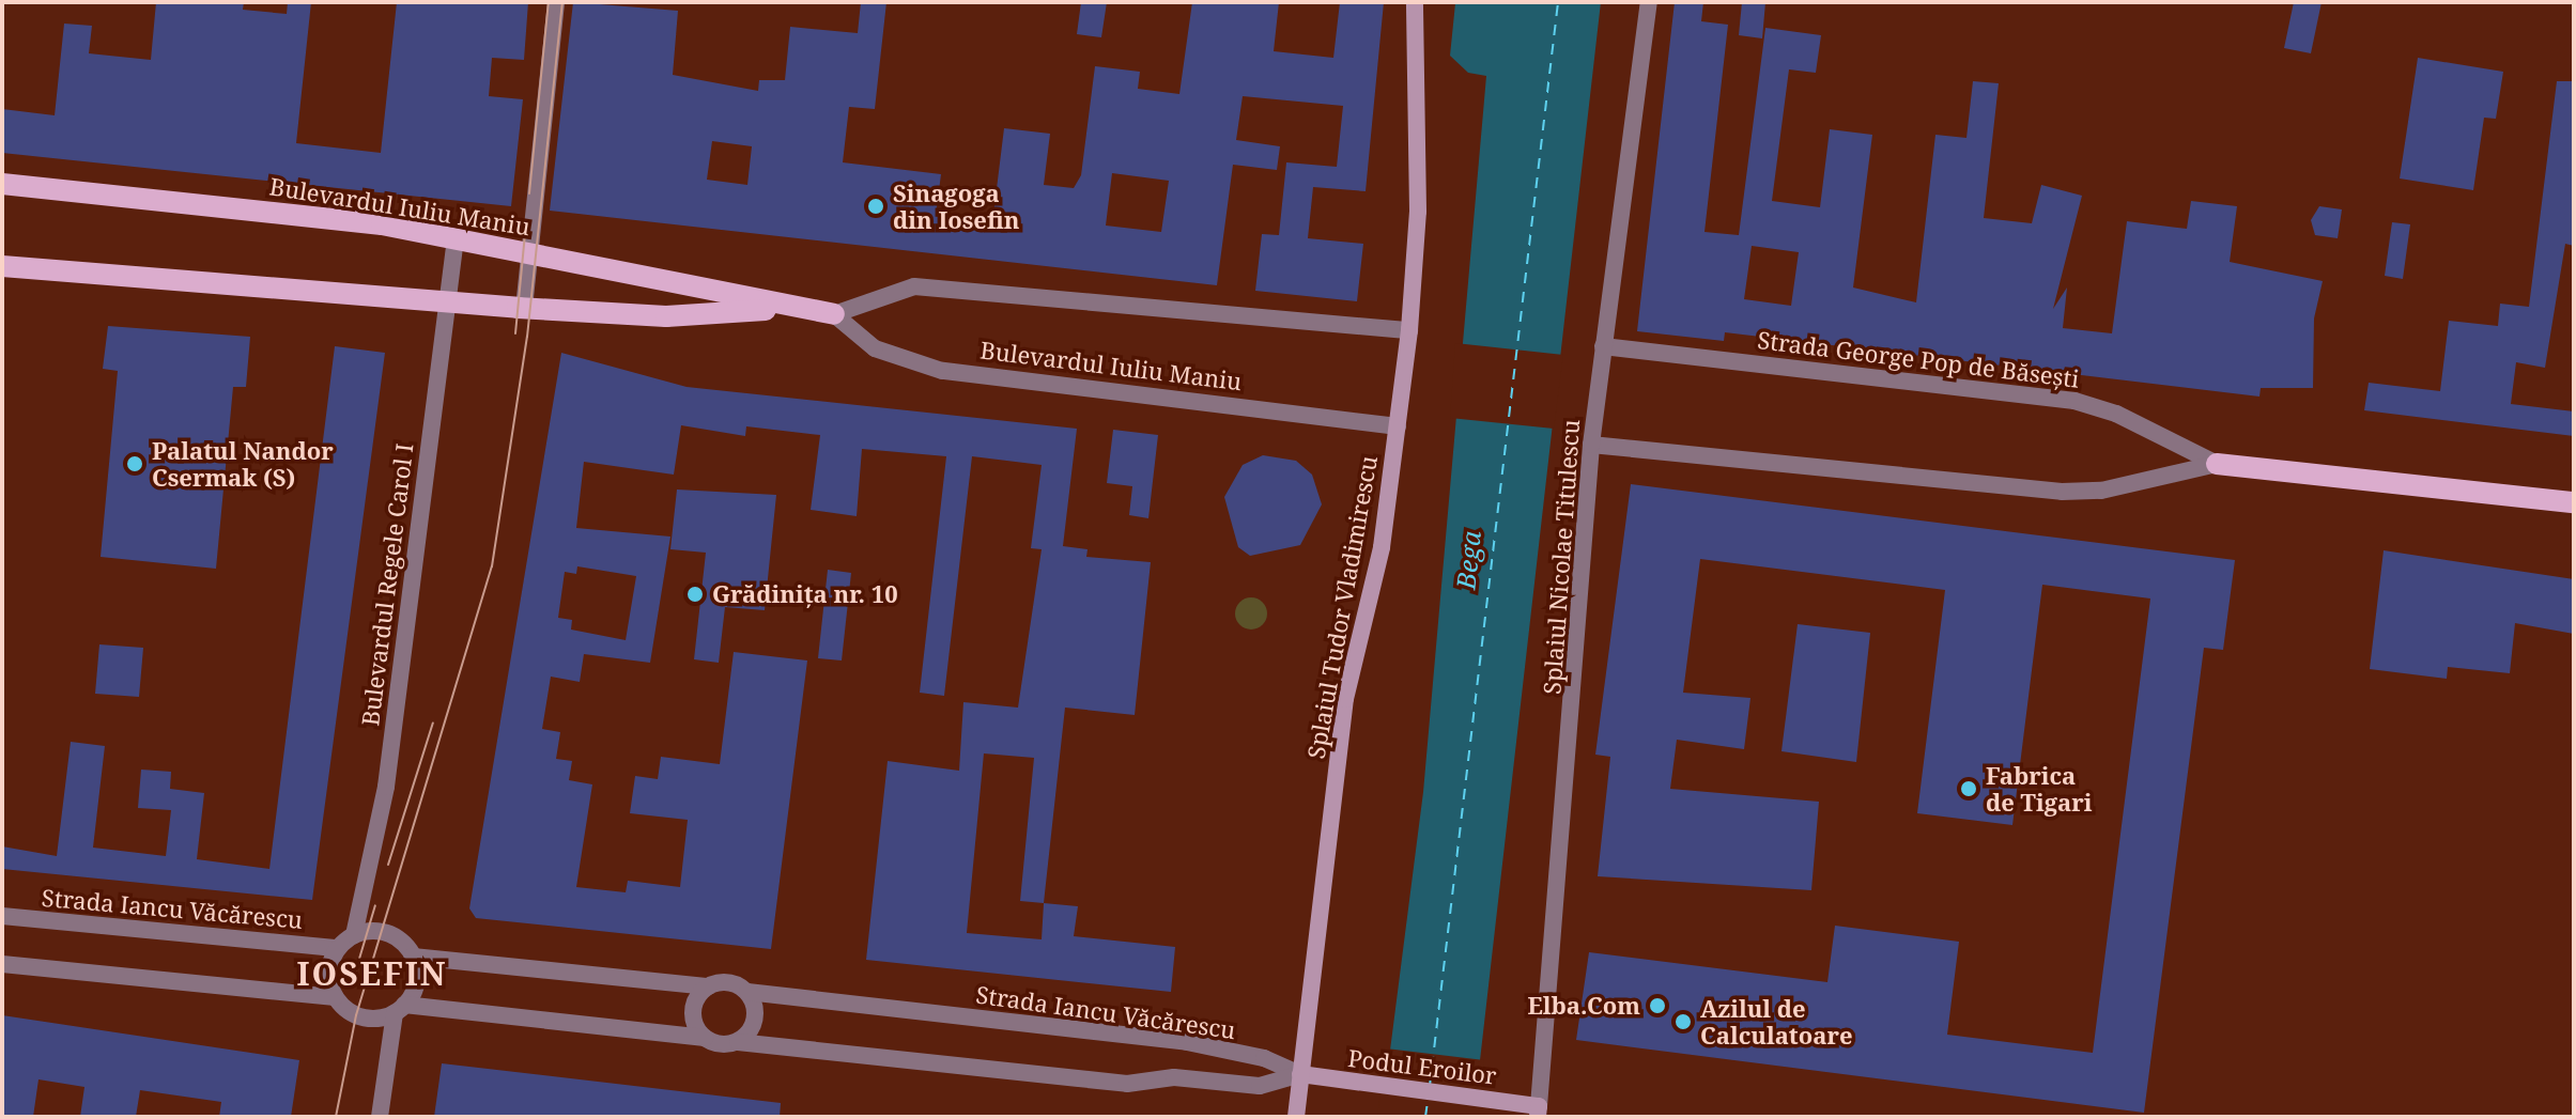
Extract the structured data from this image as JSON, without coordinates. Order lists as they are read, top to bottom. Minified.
{"streets":{"main road":["Bulevardul Iuliu Maniu","Strada George Pop de Băsești"],"street":["Splaiul Nicolae Titulescu","Bulevardul Regele Carol I","Splaiul Tudor Vladimirescu","Strada Iancu Văcărescu","Podul Eroilor"]},"crossings":[["Bulevardul Iuliu Maniu","Bulevardul Regele Carol I"],["Bulevardul Iuliu Maniu","Splaiul Tudor Vladimirescu"],["Strada George Pop de Băsești","Splaiul Nicolae Titulescu"],["Splaiul Nicolae Titulescu","Podul Eroilor"],["Bulevardul Regele Carol I","Strada Iancu Văcărescu"],["Splaiul Tudor Vladimirescu","Strada Iancu Văcărescu"],["Splaiul Tudor Vladimirescu","Podul Eroilor"],["Strada Iancu Văcărescu","Podul Eroilor"]],"districts":["IOSEFIN"],"water":["Bega"],"places":["Sinagoga din Iosefin","Palatul Nandor Csermak (S)","Grădinița nr. 10","Fabrica de Tigari","Elba.Com","Azilul de Calculatoare"]}
